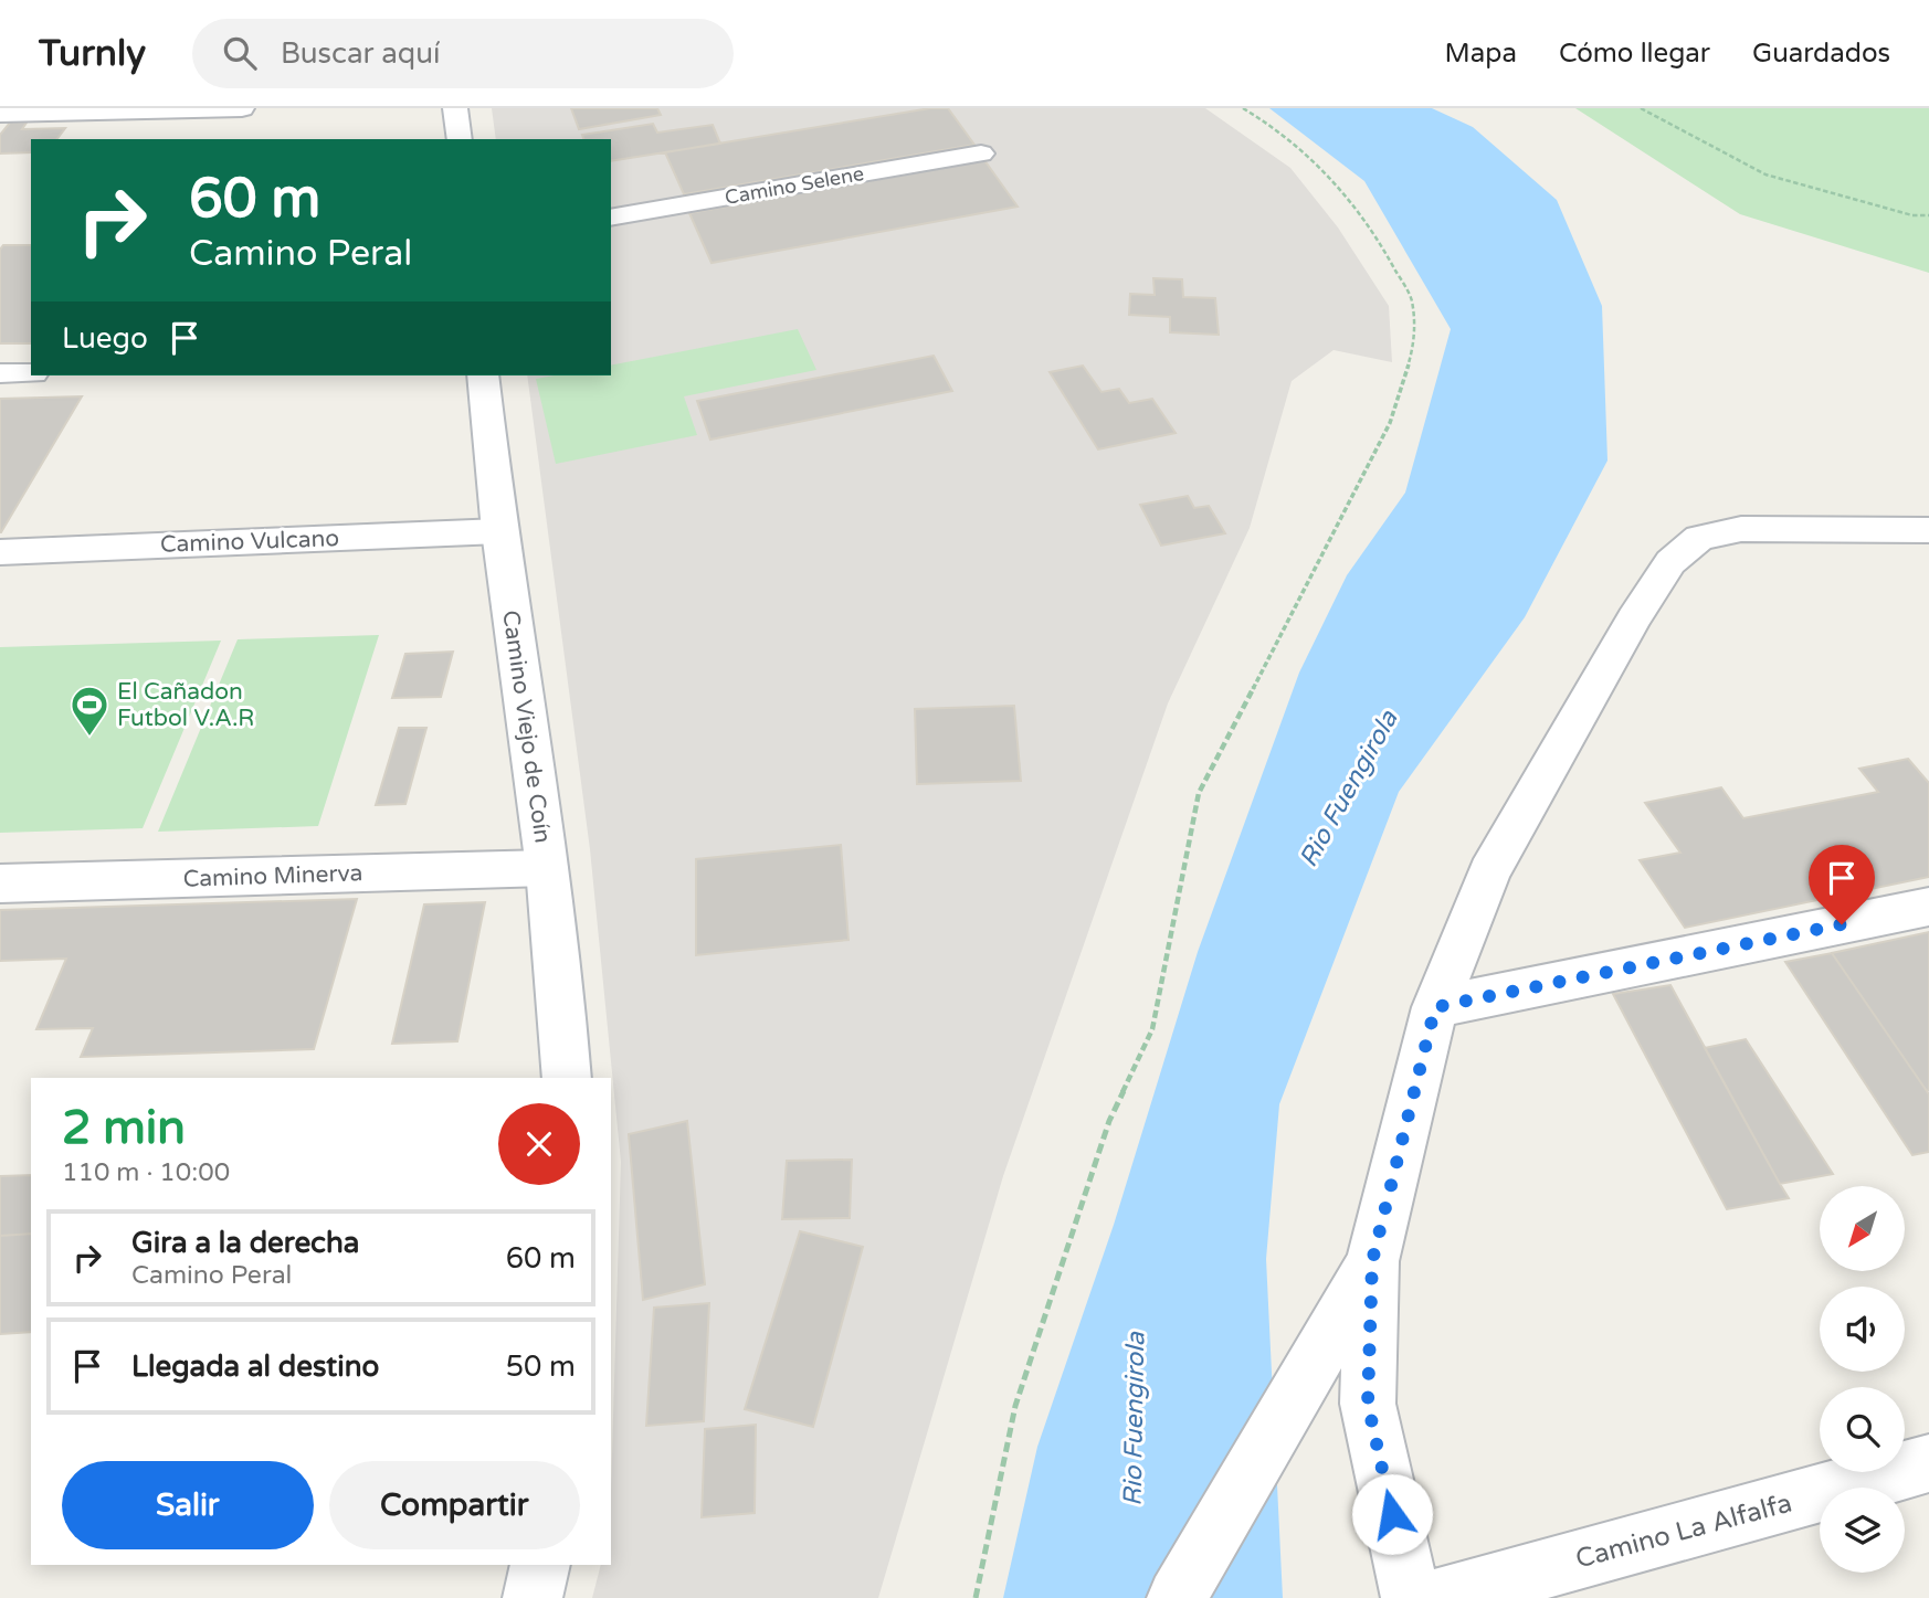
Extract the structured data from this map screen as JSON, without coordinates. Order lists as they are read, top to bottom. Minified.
{"streets":{"street":["Camino Selene","Camino Vulcano","Camino Viejo de Coín","Camino Minerva","Camino La Alfalfa"]},"crossings":[["Camino Vulcano","Camino Viejo de Coín"],["Camino Viejo de Coín","Camino Minerva"]],"water":["Rio Fuengirola"],"places":{"sports":["El Cañadon Futbol V.A.R"]},"north":"bottom left","page":{"header":"Turnly","search":"Buscar aquí","nav":["Mapa","Cómo llegar","Guardados"],"turn":["60 m","Camino Peral"],"then":"Luego","heading":["2 min","110 m · 10:00"],"list":[{"name":"Gira a la derecha","note":"Camino Peral","value":"60 m"},{"name":"Llegada al destino","value":"50 m"}],"buttons":["Salir","Compartir"]}}
